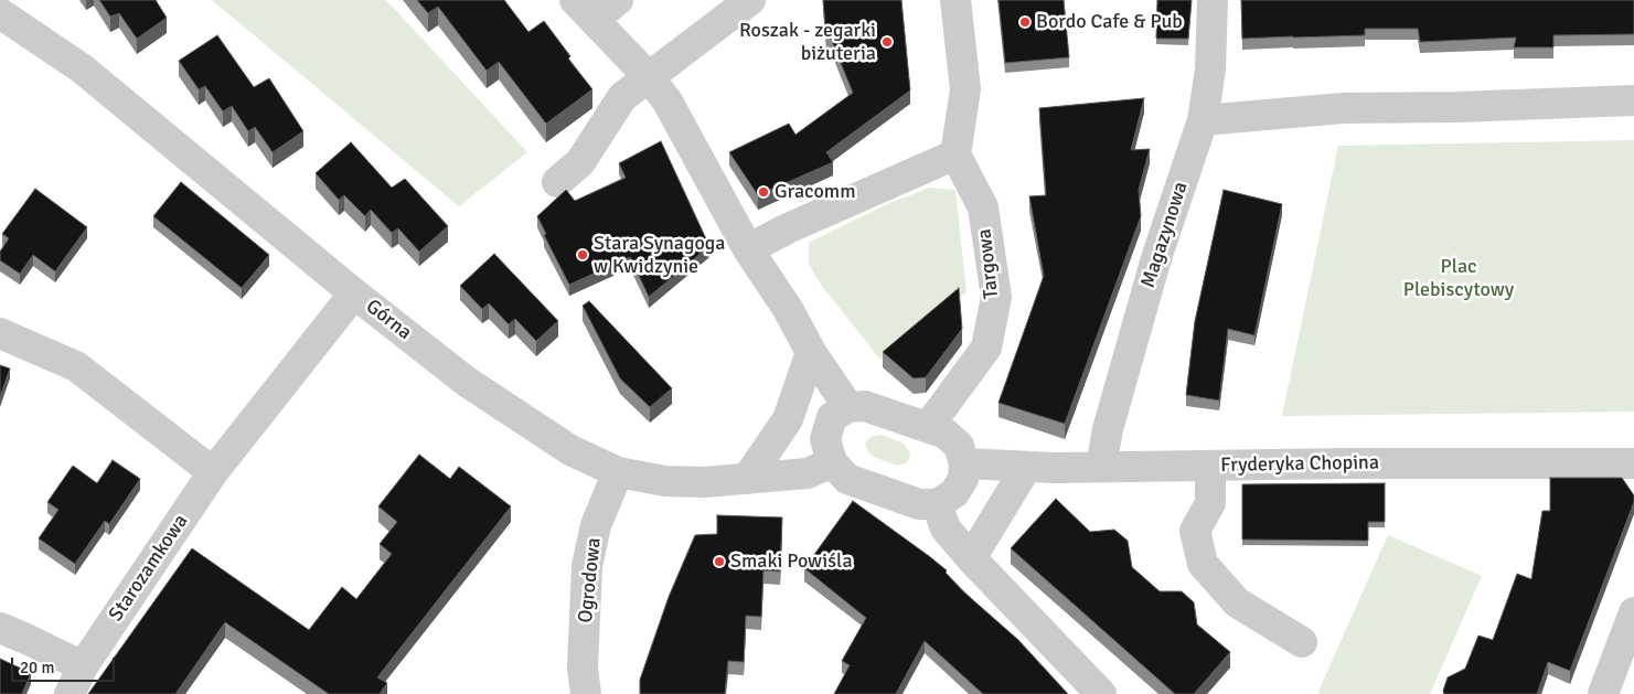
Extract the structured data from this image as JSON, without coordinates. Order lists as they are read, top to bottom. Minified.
{"streets":{"street":["Magazynowa","Targowa","Górna","Fryderyka Chopina","Starozamkowa","Ogrodowa"]},"crossings":[["Magazynowa","Fryderyka Chopina"],["Górna","Starozamkowa"],["Górna","Ogrodowa"]],"parks":["Plac Plebiscytowy"],"places":["Bordo Cafe & Pub","Roszak - zegarki biżuteria","Gracomm","Stara Synagoga w Kwidzynie","Smaki Powiśla"],"scale_bar":"20 m"}
